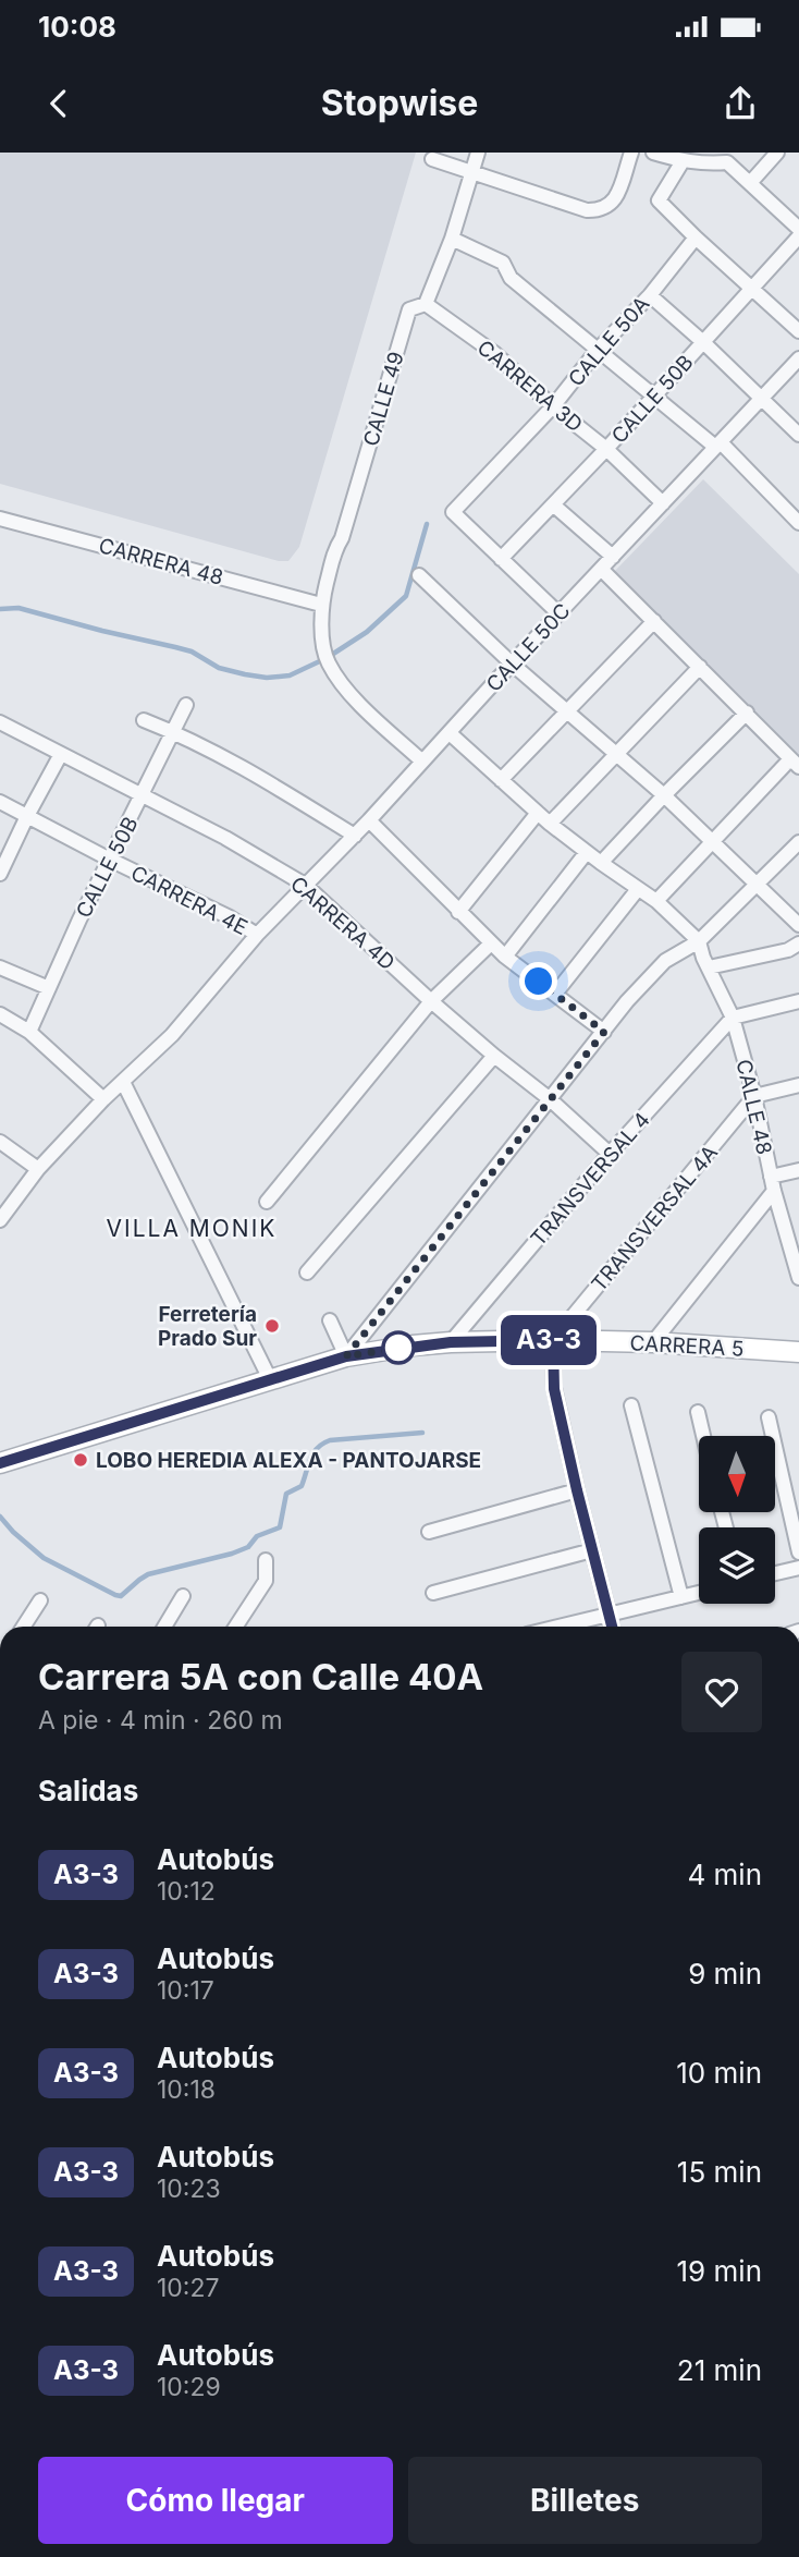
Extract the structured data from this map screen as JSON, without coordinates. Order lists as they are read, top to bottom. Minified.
{"streets":{"main road":["CARRERA 5"],"street":["CALLE 50A","CARRERA 3D","CALLE 49","CALLE 50B","CARRERA 48","CALLE 50C","CARRERA 4E","CARRERA 4D","CALLE 48","TRANSVERSAL 4","TRANSVERSAL 4A"]},"crossings":[["CALLE 50A","CARRERA 3D"],["CALLE 50A","CALLE 50B"],["CARRERA 3D","CALLE 49"],["CARRERA 3D","CALLE 50B"],["CARRERA 3D","CALLE 50C"],["CALLE 49","CARRERA 48"],["CALLE 49","CALLE 50C"],["CALLE 50B","CARRERA 4E"],["CALLE 50B","CARRERA 4D"],["CALLE 50C","CARRERA 4E"],["CALLE 50C","CARRERA 4D"],["CARRERA 4D","TRANSVERSAL 4"],["CALLE 48","TRANSVERSAL 4"],["CALLE 48","TRANSVERSAL 4A"],["TRANSVERSAL 4","CARRERA 5"],["TRANSVERSAL 4A","CARRERA 5"]],"districts":["VILLA MONIK"],"places":["Ferretería Prado Sur","LOBO HEREDIA ALEXA - PANTOJARSE"],"lines":["bus line A3-3"],"north":"bottom","page":{"status":"10:08","header":"Stopwise","on_map":"A3-3","heading":[["Carrera 5A con Calle 40A","A pie · 4 min · 260 m"],"Salidas"],"list":[{"mark":"A3-3","name":"Autobús","note":"10:12","value":"4 min"},{"mark":"A3-3","name":"Autobús","note":"10:17","value":"9 min"},{"mark":"A3-3","name":"Autobús","note":"10:18","value":"10 min"},{"mark":"A3-3","name":"Autobús","note":"10:23","value":"15 min"},{"mark":"A3-3","name":"Autobús","note":"10:27","value":"19 min"},{"mark":"A3-3","name":"Autobús","note":"10:29","value":"21 min"}],"buttons":["Cómo llegar","Billetes"]}}
